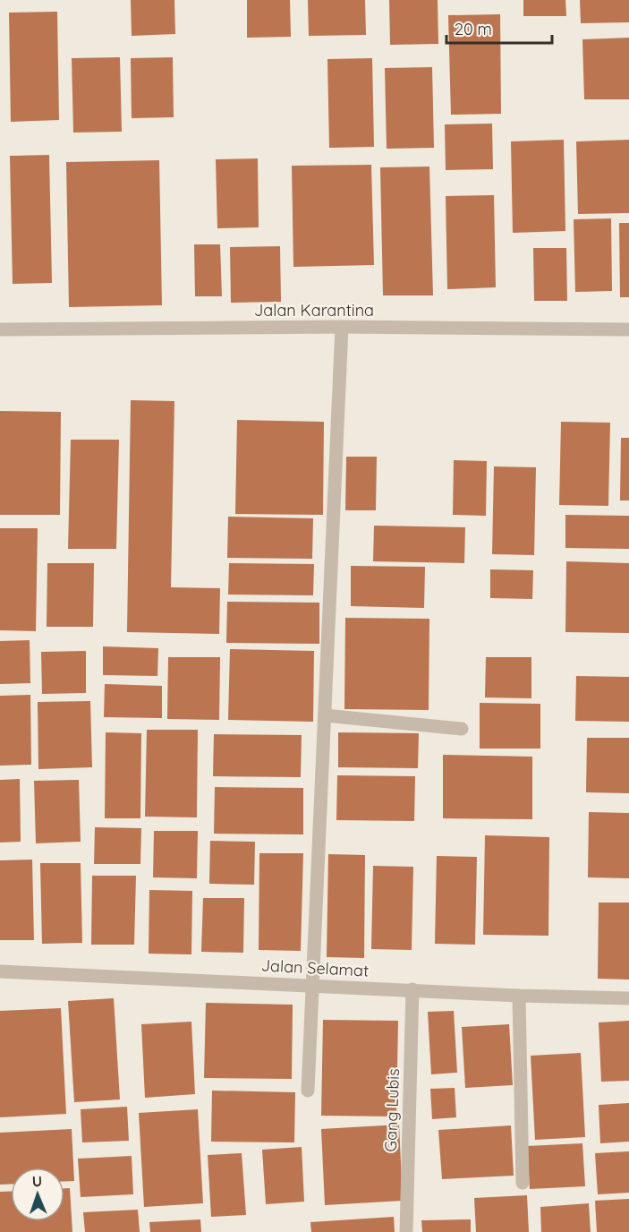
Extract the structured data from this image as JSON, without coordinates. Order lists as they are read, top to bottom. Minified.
{"streets":{"street":["Jalan Karantina","Jalan Selamat","Gang Lubis"]},"crossings":[["Jalan Selamat","Gang Lubis"]],"scale_bar":"20 m","north":"top"}
